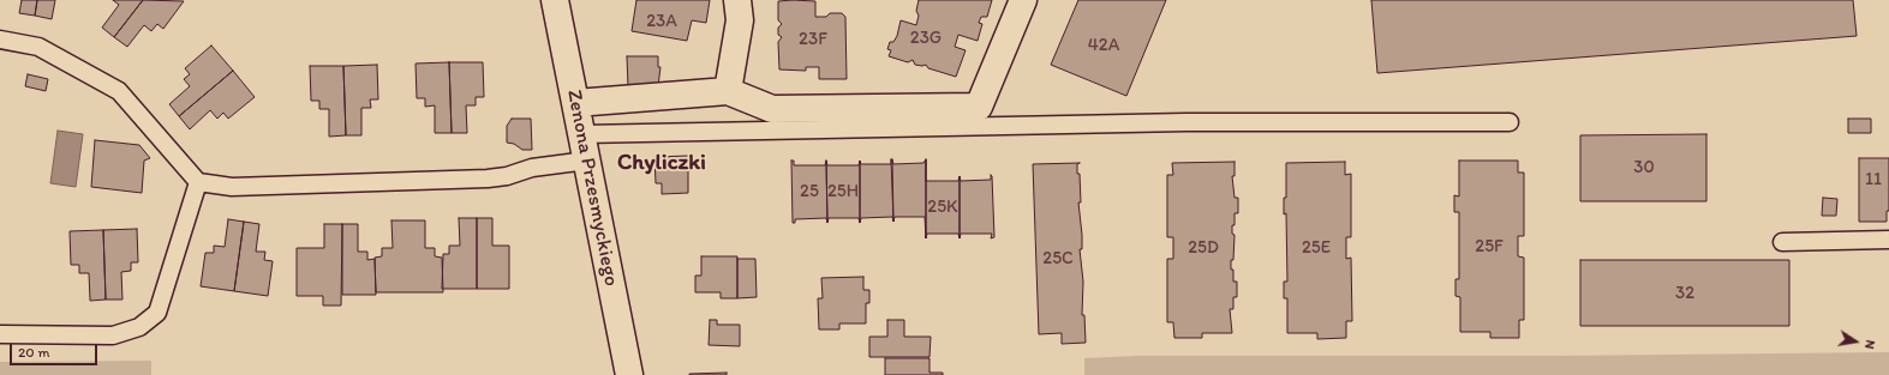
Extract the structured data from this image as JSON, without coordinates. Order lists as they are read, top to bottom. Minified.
{"streets":{"street":["Zenona Przesmyckiego"]},"districts":["Chyliczki"],"house_numbers":["23A","23G","23F","42A","30","11","25","25H","25K","25F","25D","25E","25C","32"],"scale_bar":"20 m","north":"right"}
